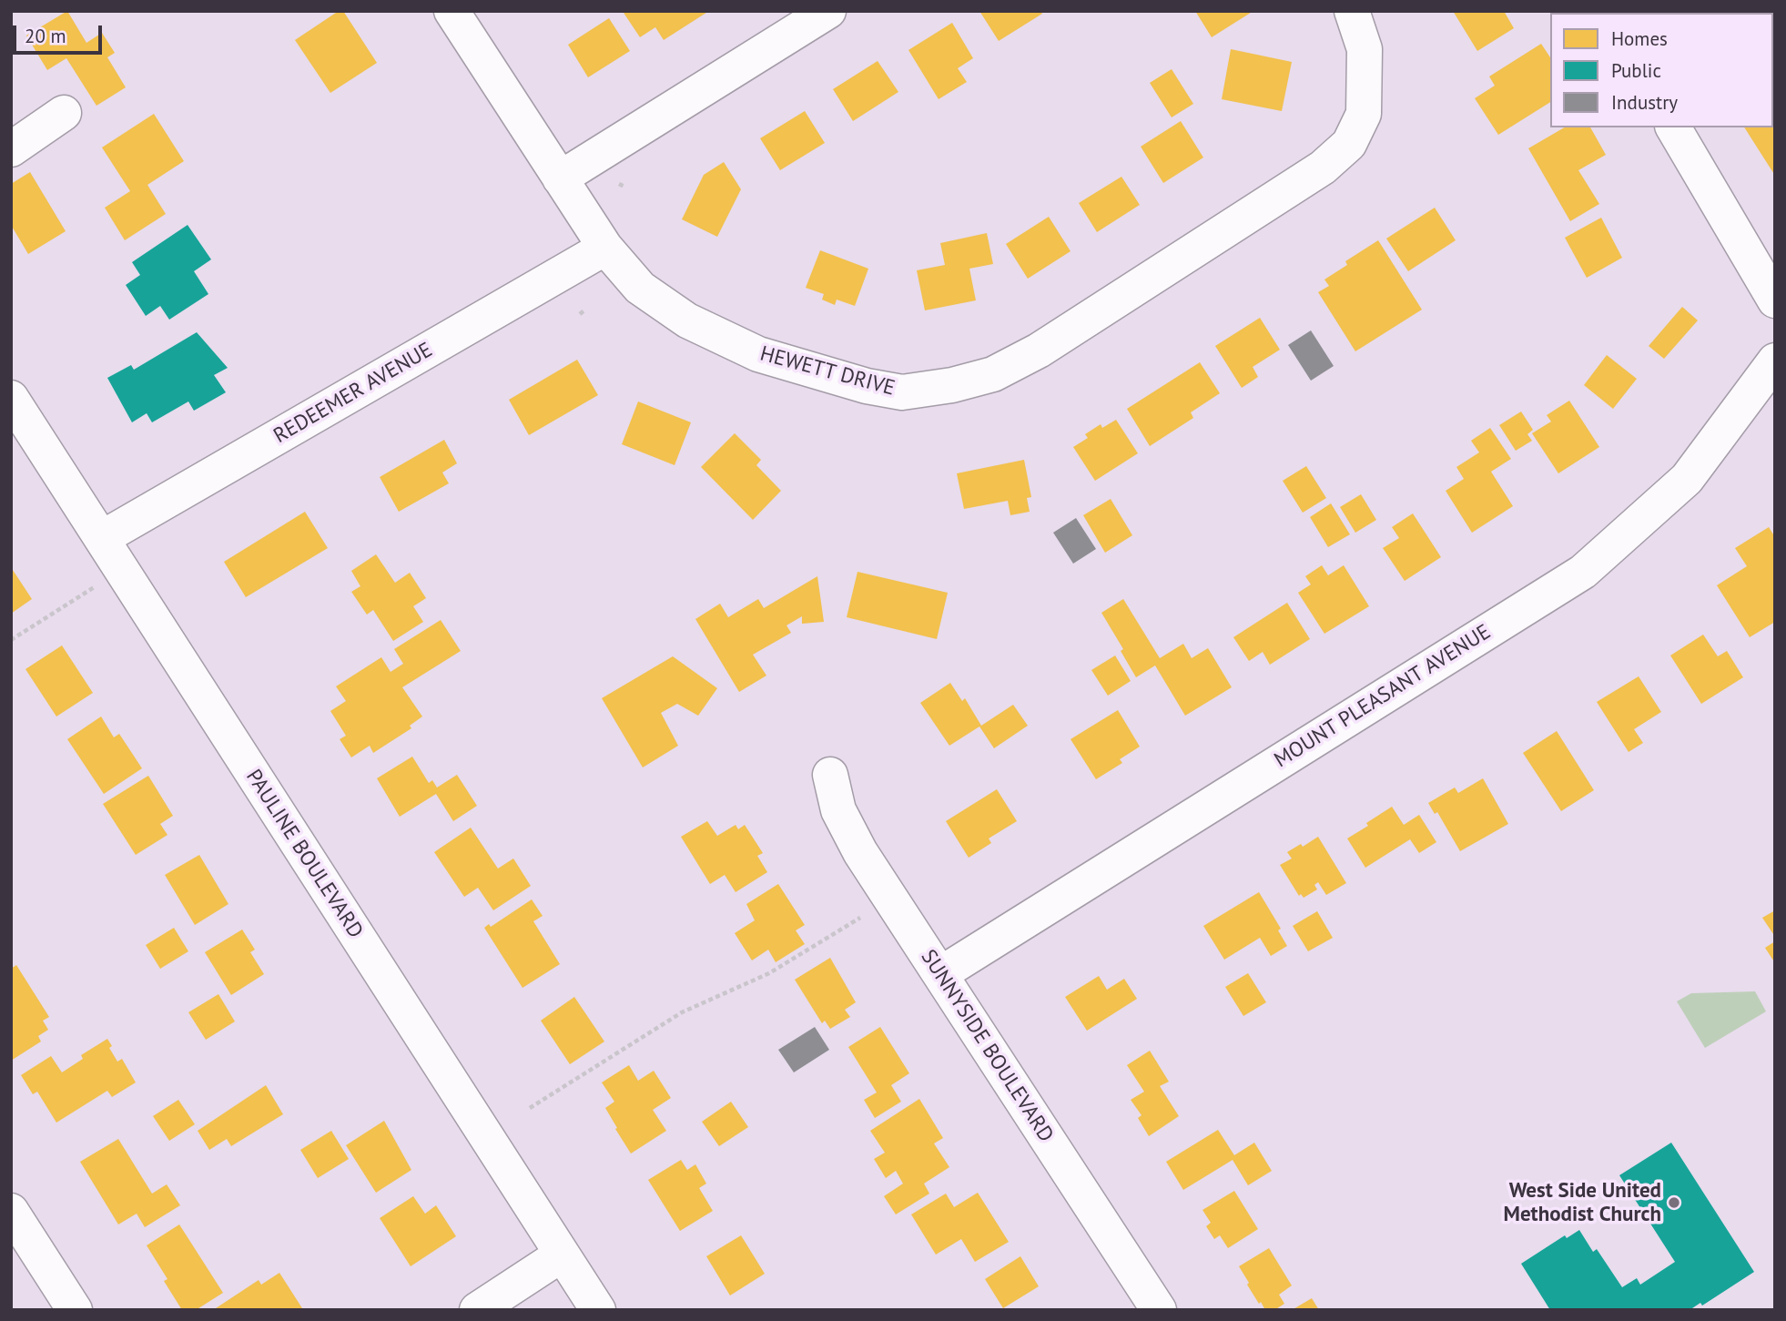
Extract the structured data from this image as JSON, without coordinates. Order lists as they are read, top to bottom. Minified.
{"streets":{"street":["HEWETT DRIVE","REDEEMER AVENUE","MOUNT PLEASANT AVENUE","PAULINE BOULEVARD","SUNNYSIDE BOULEVARD"]},"crossings":[["HEWETT DRIVE","REDEEMER AVENUE"],["REDEEMER AVENUE","PAULINE BOULEVARD"],["MOUNT PLEASANT AVENUE","SUNNYSIDE BOULEVARD"]],"places":["West Side United Methodist Church"],"legend":["Homes","Public","Industry"],"scale_bar":"20 m"}
